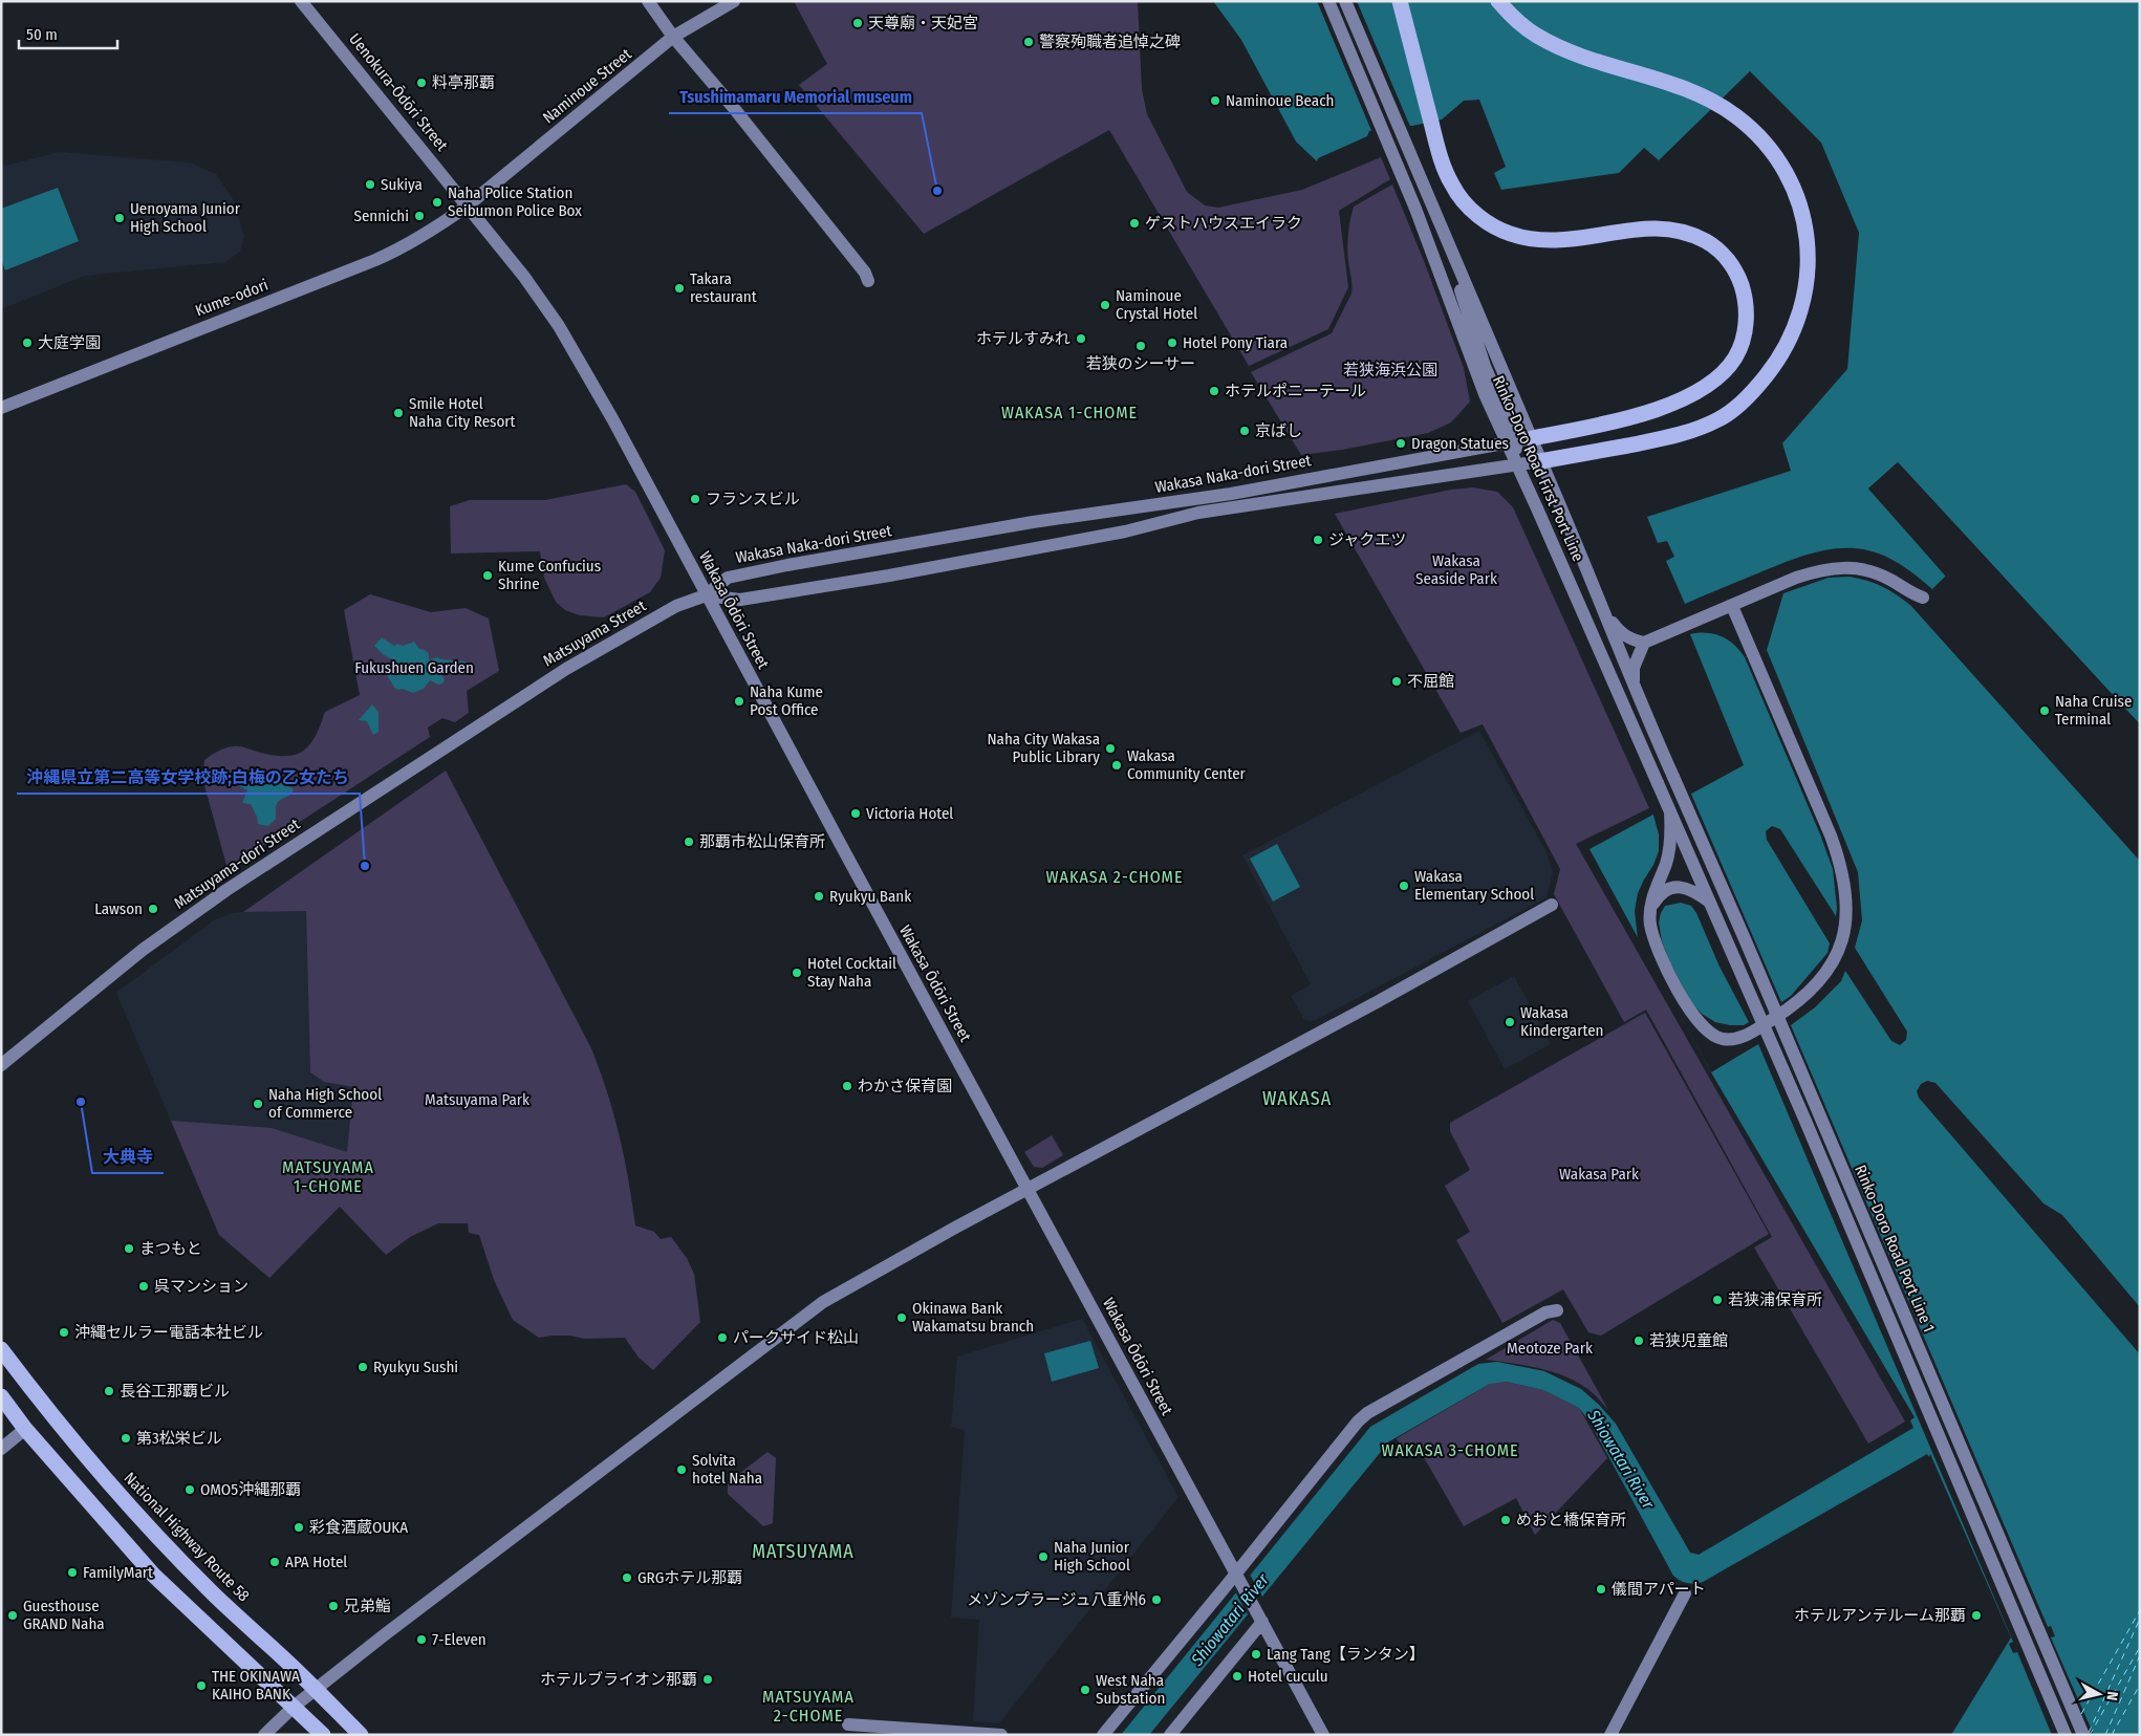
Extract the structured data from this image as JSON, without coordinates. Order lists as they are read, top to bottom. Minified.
{"streets":{"highway":["National Highway Route 58"],"street":["Naminoue Street","Uenokura-Ōdōri Street","Kume-odori","Rinko-Doro Road First Port Line","Wakasa Naka-dori Street","Wakasa Ōdōri Street","Matsuyama Street","Rinko-Doro Road Port Line 1"]},"crossings":[["Naminoue Street","Uenokura-Ōdōri Street"],["Naminoue Street","Kume-odori"],["Naminoue Street","Wakasa Ōdōri Street"],["Uenokura-Ōdōri Street","Kume-odori"],["Uenokura-Ōdōri Street","Wakasa Ōdōri Street"],["Kume-odori","Wakasa Ōdōri Street"],["Rinko-Doro Road First Port Line","Wakasa Naka-dori Street"],["Rinko-Doro Road First Port Line","Rinko-Doro Road Port Line 1"],["Wakasa Naka-dori Street","Wakasa Ōdōri Street"],["Wakasa Naka-dori Street","Matsuyama Street"],["Wakasa Ōdōri Street","Matsuyama Street"]],"districts":["WAKASA 1-CHOME","WAKASA 2-CHOME","WAKASA","MATSUYAMA 1-CHOME","WAKASA 3-CHOME","MATSUYAMA","MATSUYAMA 2-CHOME"],"water":["Shiowatari River"],"parks":["若狭海浜公園","Wakasa Seaside Park","Fukushuen Garden","Matsuyama Park","Wakasa Park","Meotoze Park"],"places":["天尊廟・天妃宮","警察殉職者追悼之碑","料亭那覇","Naminoue Beach","Sukiya","Tsushimamaru Memorial museum","Naha Police Station Seibumon Police Box","Sennichi","Uenoyama Junior High School","ゲストハウスエイラク","Takara restaurant","Naminoue Crystal Hotel","ホテルすみれ","大庭学園","Hotel Pony Tiara","若狭のシーサー","ホテルポニーテール","Smile Hotel Naha City Resort","京ばし","Dragon Statues","フランスビル","ジャクエツ","Kume Confucius Shrine","不屈館","Naha Kume Post Office","Naha Cruise Terminal","Naha City Wakasa Public Library","Wakasa Community Center","Victoria Hotel","那覇市松山保育所","沖縄県立第二高等女学校跡;白梅の乙女たち","Wakasa Elementary School","Ryukyu Bank","Lawson","Hotel Cocktail Stay Naha","Wakasa Kindergarten","わかさ保育園","大典寺","Naha High School of Commerce","まつもと","呉マンション","若狭浦保育所","Okinawa Bank Wakamatsu branch","沖縄セルラー電話本社ビル","パークサイド松山","若狭児童館","Ryukyu Sushi","長谷工那覇ビル","第3松栄ビル","Solvita hotel Naha","OMO5沖縄那覇","めおと橋保育所","彩食酒蔵OUKA","Naha Junior High School","APA Hotel","FamilyMart","GRGホテル那覇","儀間アパート","メゾンプラージュ八重州6","兄弟鮨","Guesthouse GRAND Naha","ホテルアンテルーム那覇","7-Eleven","Lang Tang【ランタン】","Hotel cuculu","ホテルブライオン那覇","THE OKINAWA KAIHO BANK","West Naha Substation"],"scale_bar":"50 m","north":"right"}
